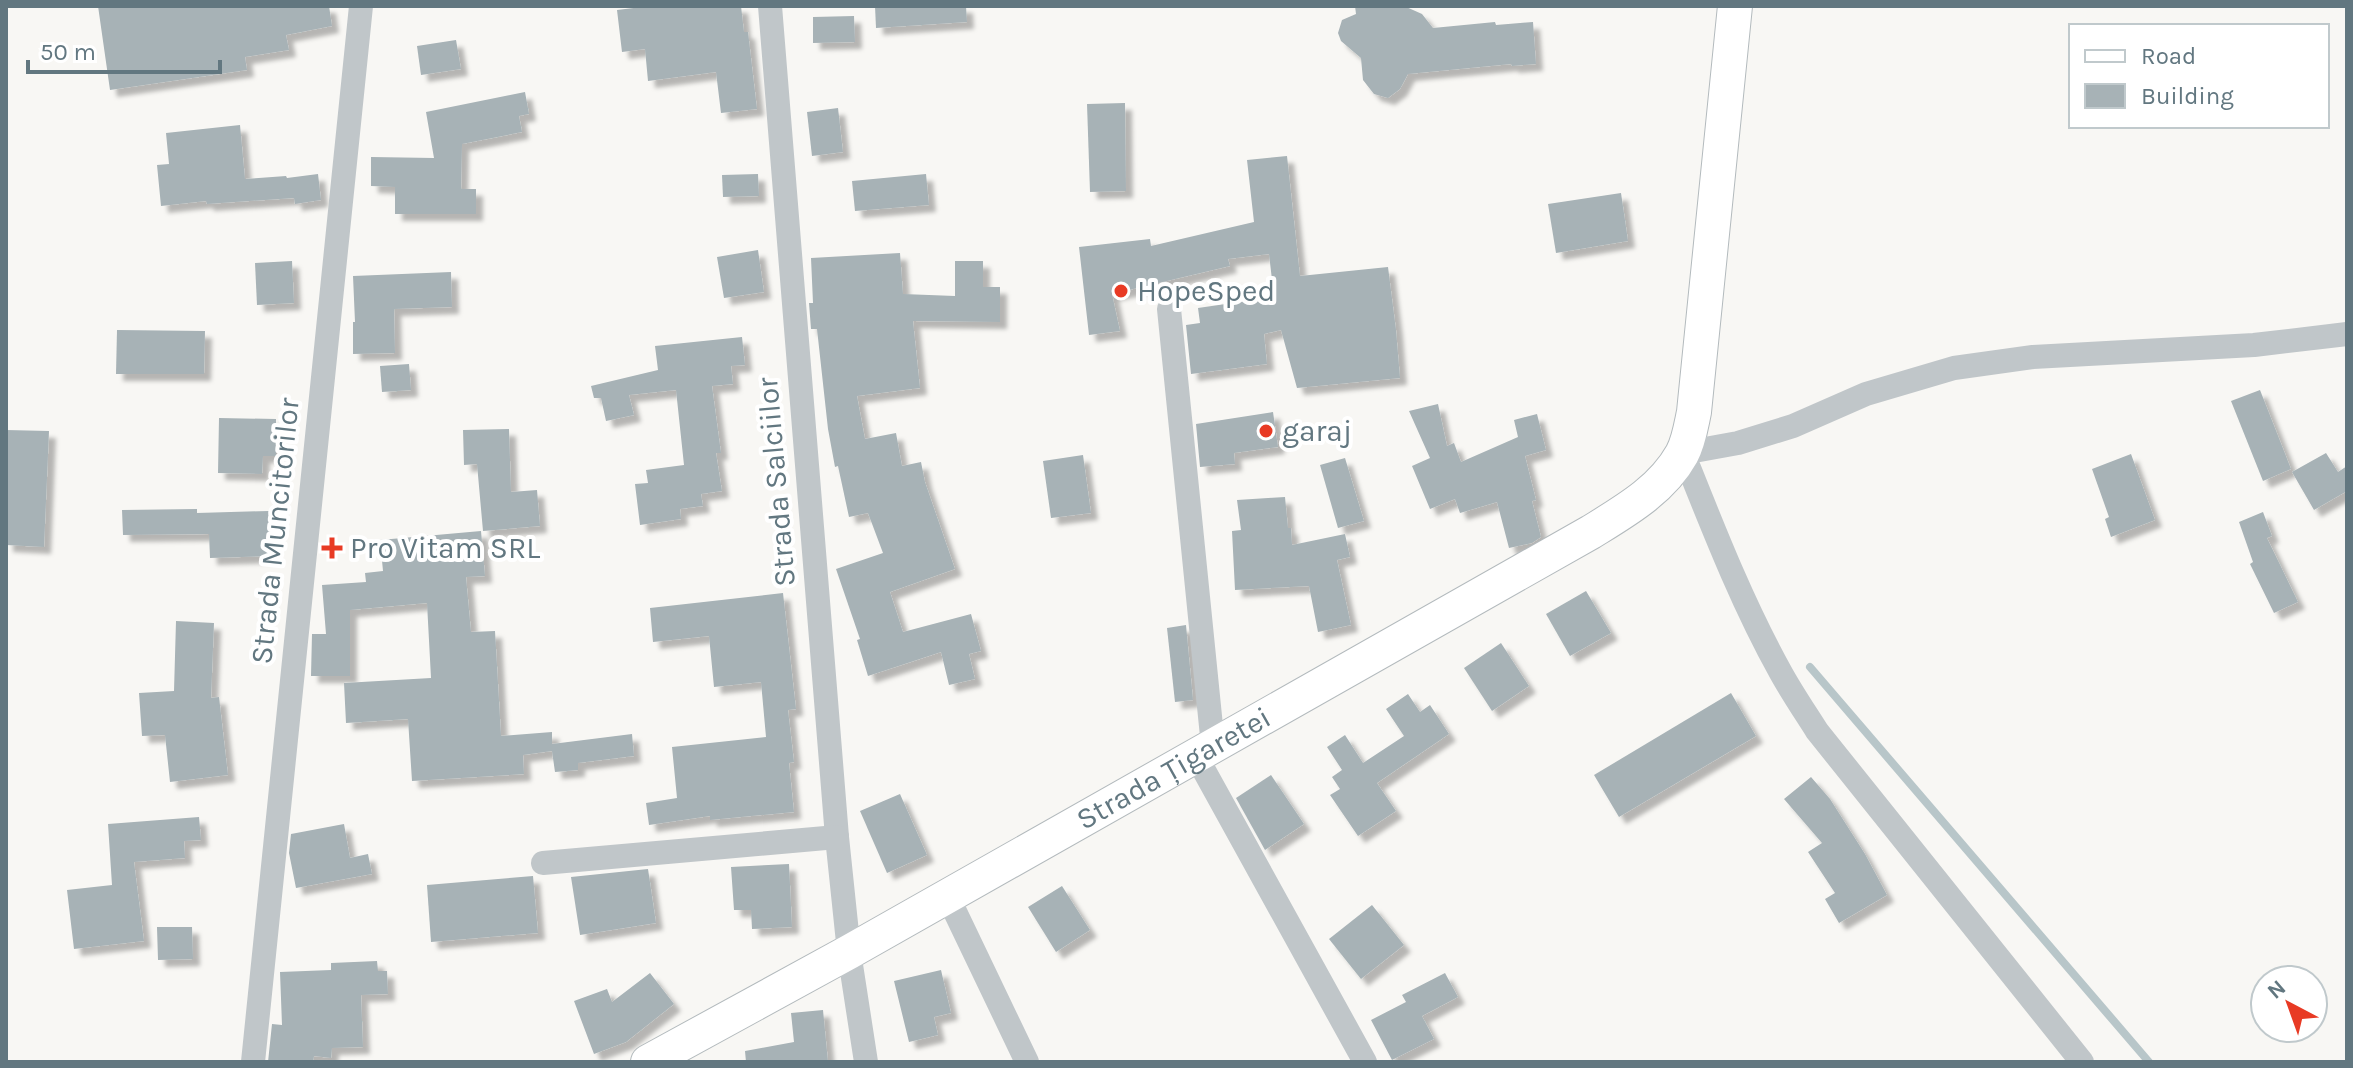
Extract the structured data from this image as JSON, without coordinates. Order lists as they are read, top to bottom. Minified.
{"streets":{"main road":["Strada Țigaretei"],"street":["Strada Salciilor","Strada Muncitorilor"]},"crossings":[["Strada Salciilor","Strada Țigaretei"]],"places":{"other":["HopeSped","garaj"],"health":["Pro Vitam SRL"]},"legend":["Road","Building"],"scale_bar":"50 m","north":"top left"}
